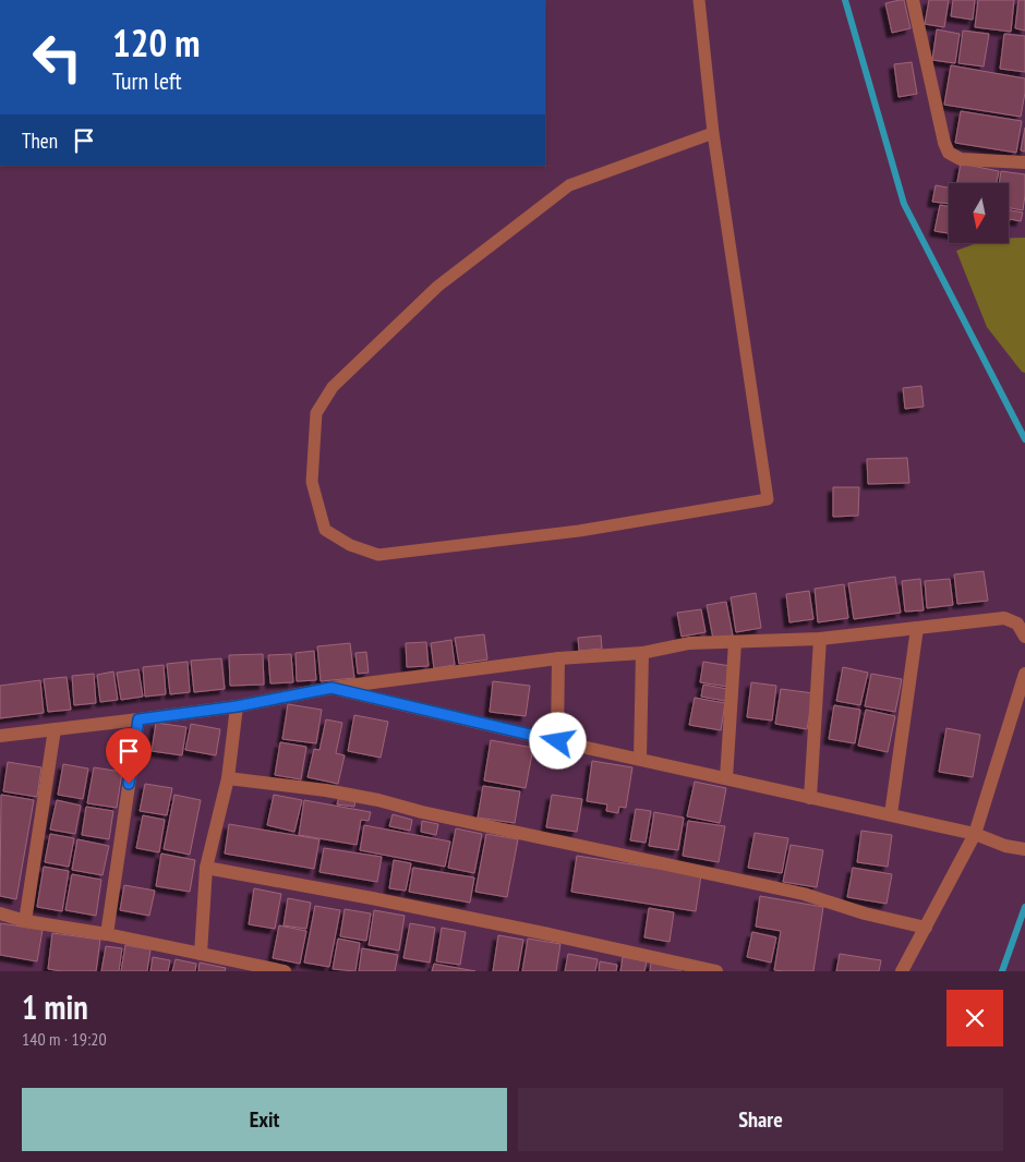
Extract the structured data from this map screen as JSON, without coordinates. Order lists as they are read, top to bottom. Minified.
{"north":"bottom","page":{"turn":["120 m","Turn left"],"then":"Then","heading":["1 min","140 m · 19:20"],"buttons":["Exit","Share"]}}
